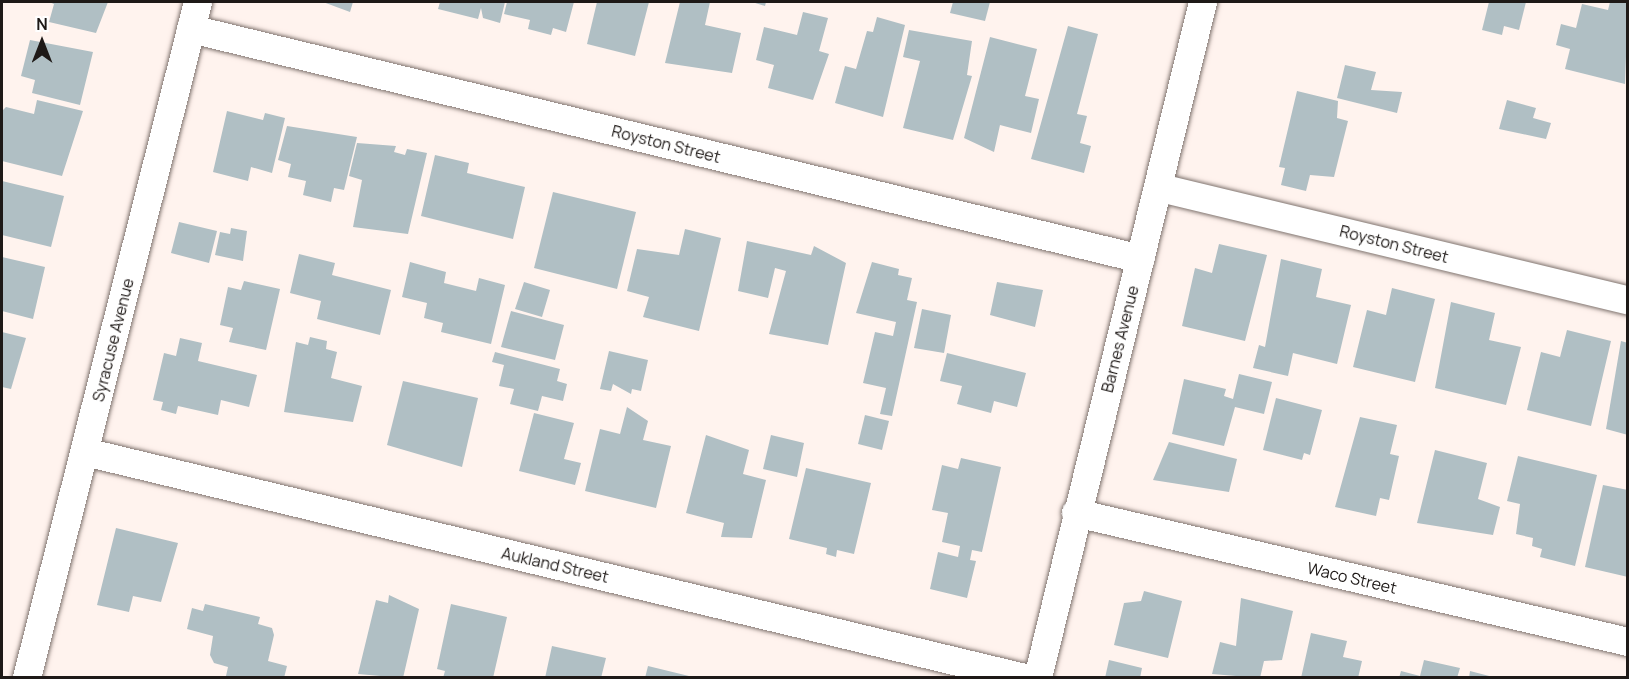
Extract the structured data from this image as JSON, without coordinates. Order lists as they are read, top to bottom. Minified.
{"streets":{"street":["Royston Street","Barnes Avenue","Syracuse Avenue","Aukland Street","Waco Street"]},"crossings":[["Royston Street","Barnes Avenue"],["Royston Street","Syracuse Avenue"],["Barnes Avenue","Waco Street"],["Syracuse Avenue","Aukland Street"]],"north":"top"}
